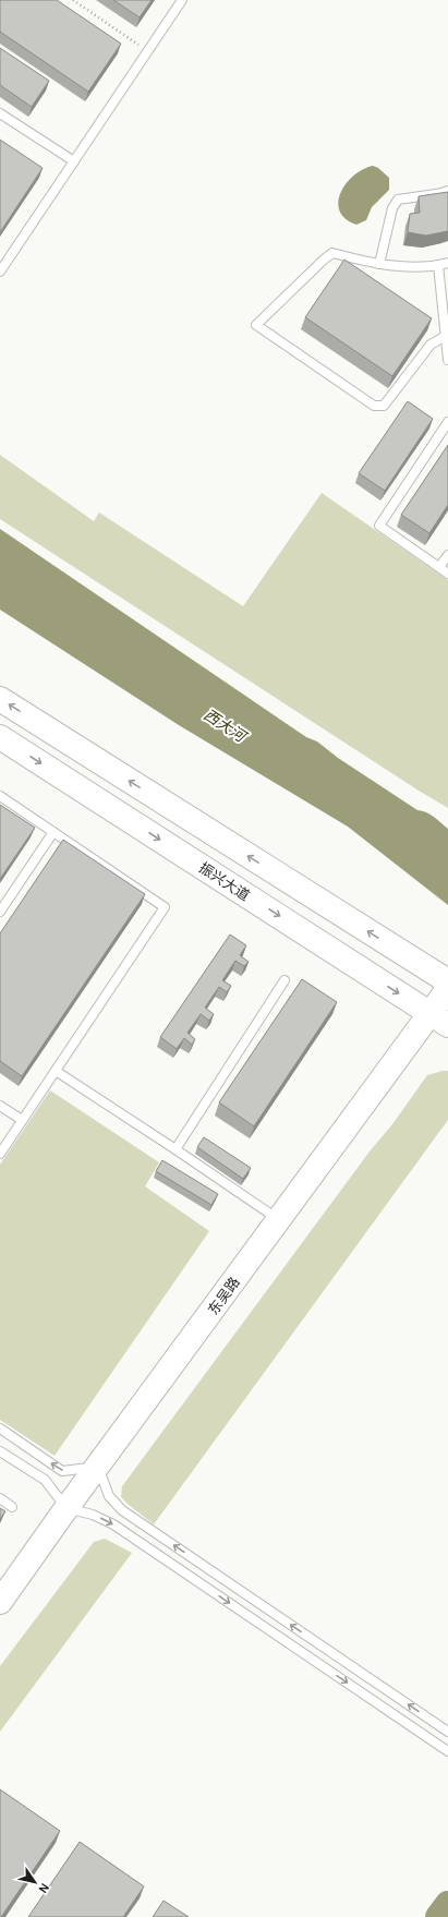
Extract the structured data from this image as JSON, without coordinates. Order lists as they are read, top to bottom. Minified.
{"streets":{"main road":["振兴大道","东吴路"]},"crossings":[["振兴大道","东吴路"]],"water":["西大河"],"north":"bottom right"}
